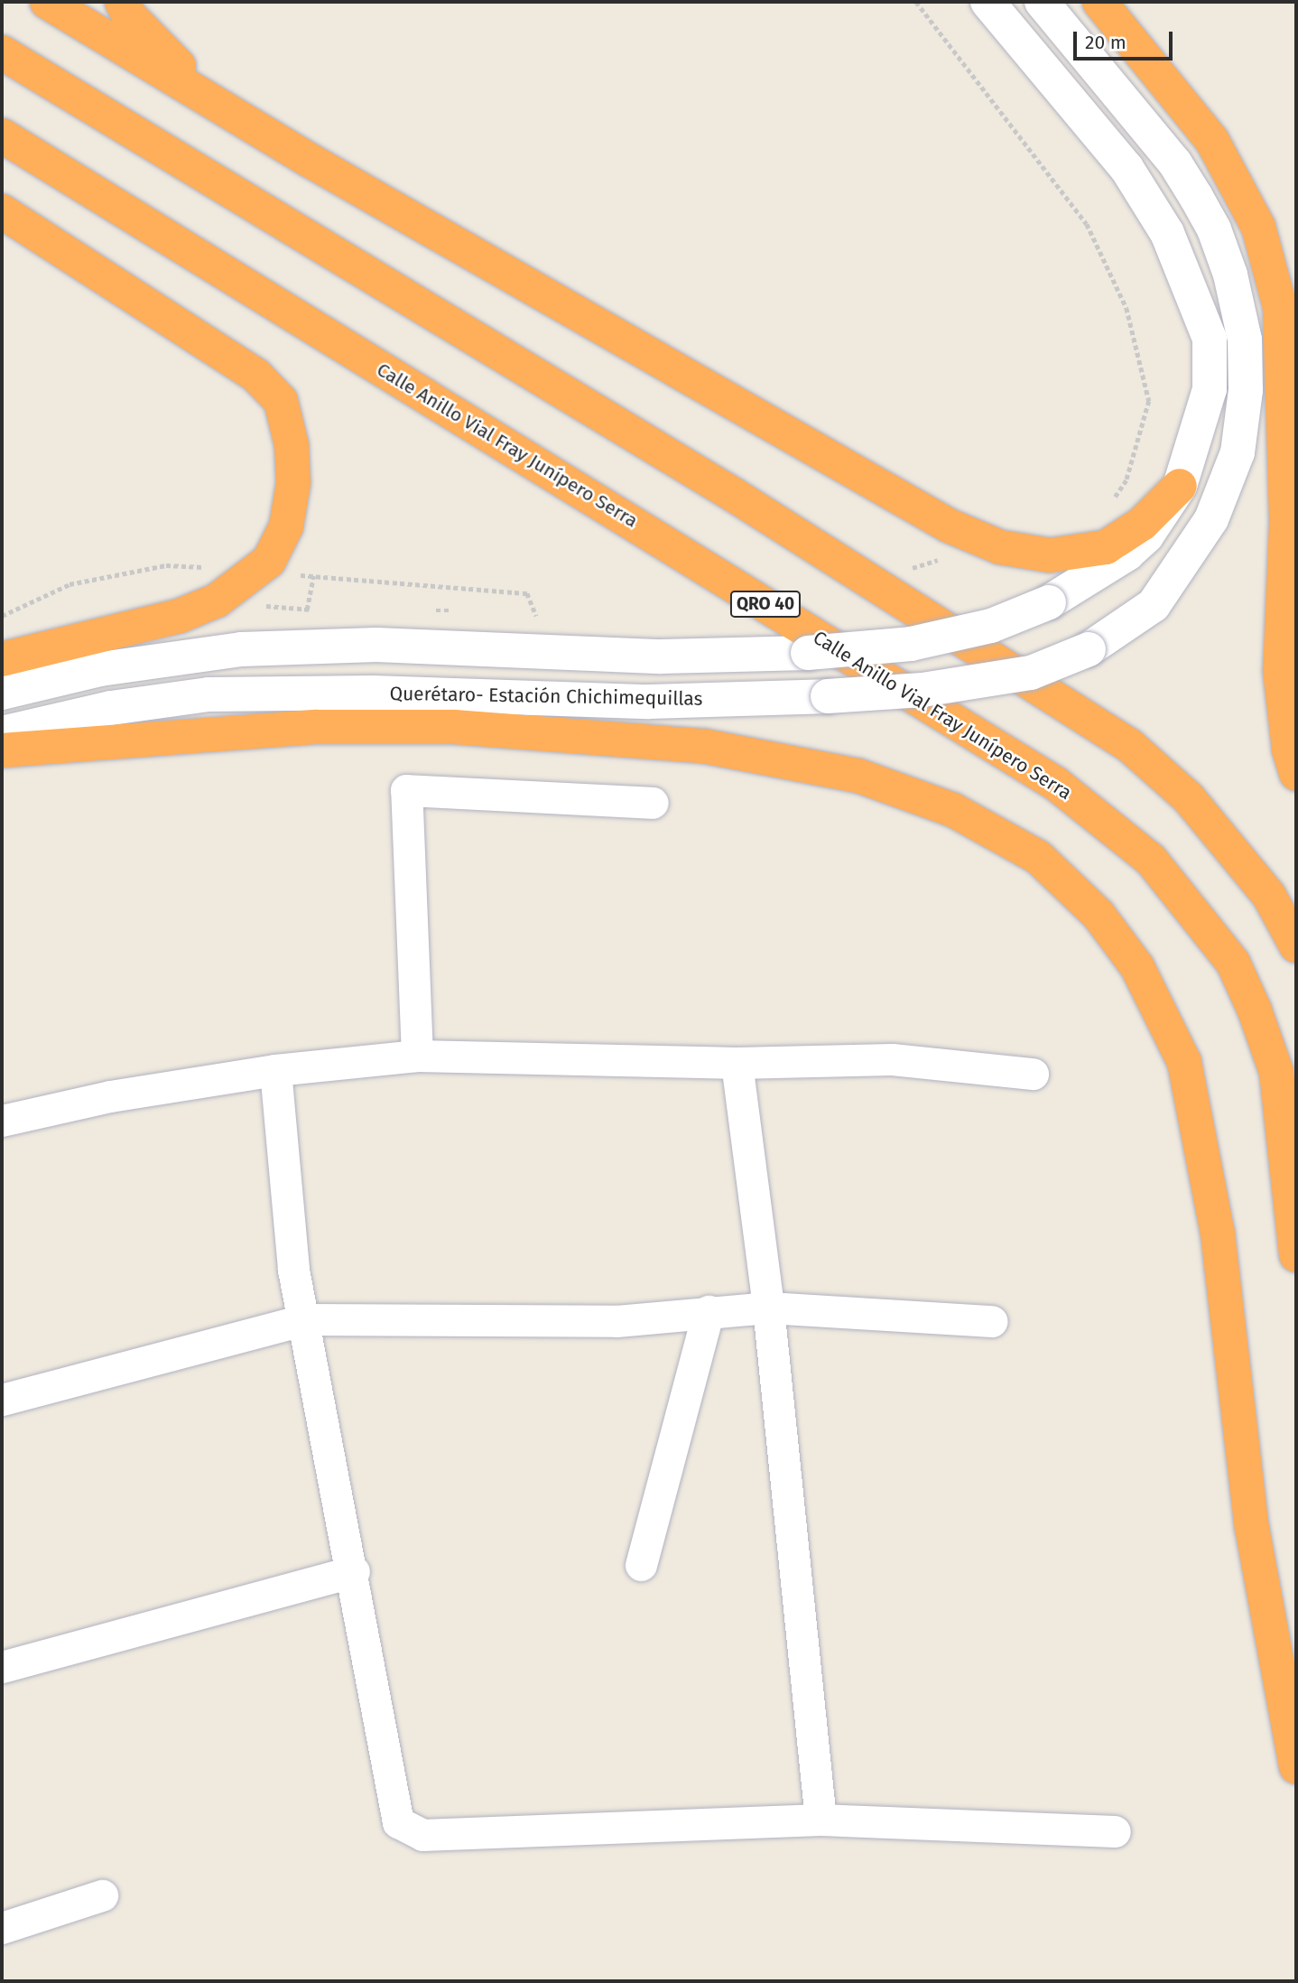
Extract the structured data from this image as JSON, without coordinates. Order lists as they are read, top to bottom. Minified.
{"streets":{"highway":["Calle Anillo Vial Fray Junípero Serra","QRO 40"],"main road":["Querétaro- Estación Chichimequillas"]},"scale_bar":"20 m"}
